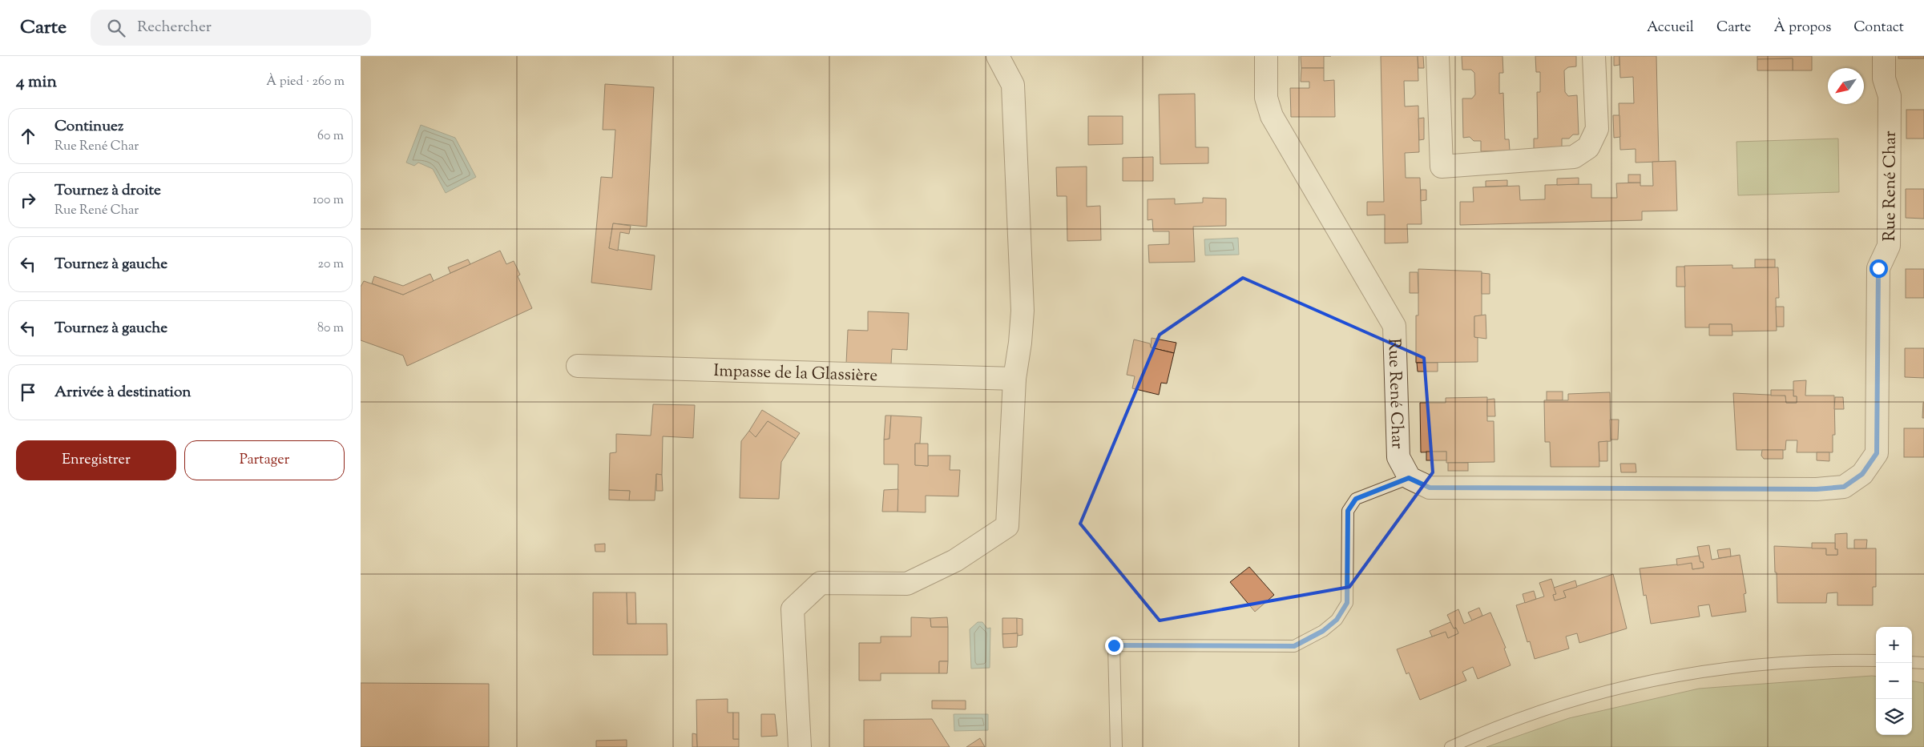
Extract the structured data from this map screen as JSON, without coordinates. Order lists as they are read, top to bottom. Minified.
{"streets":{"street":["Rue René Char","Impasse de la Glassière"]},"north":"bottom left","page":{"header":"Carte","search":"Rechercher","nav":["Accueil","Carte","À propos","Contact"],"heading":["4 min","À pied · 260 m"],"list":[["Continuez","Rue René Char","60 m"],["Tournez à droite","Rue René Char","100 m"],["Tournez à gauche","20 m"],["Tournez à gauche","80 m"],"Arrivée à destination"],"buttons":["Enregistrer","Partager"],"map_buttons":["+","−"]}}
